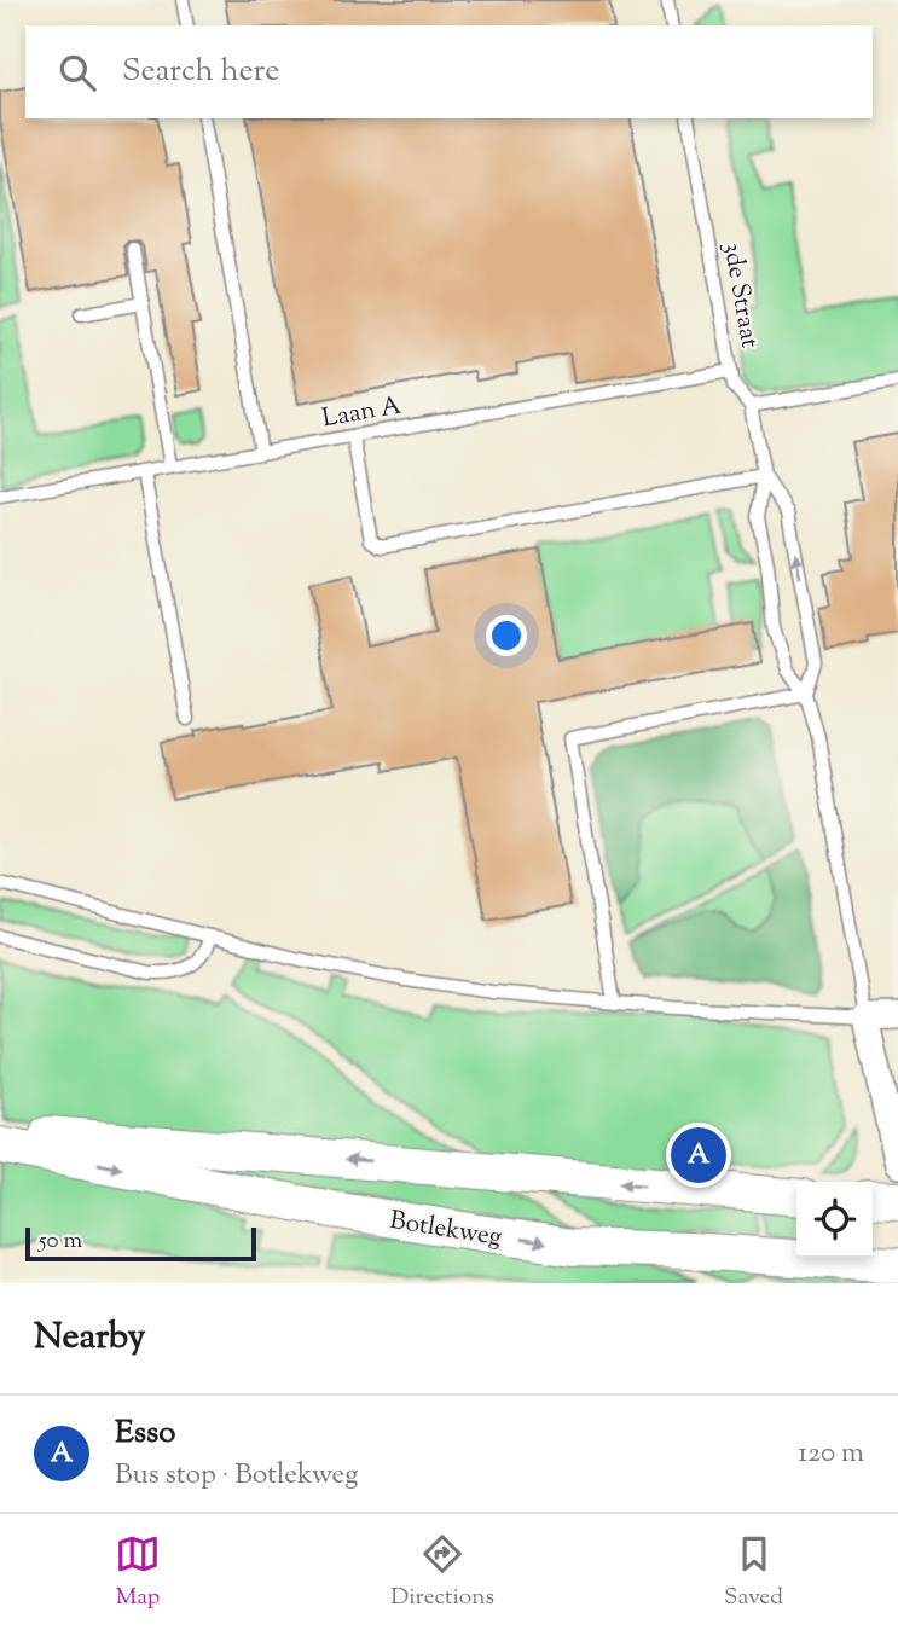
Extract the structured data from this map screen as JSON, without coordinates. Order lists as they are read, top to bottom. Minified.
{"streets":{"main road":["Botlekweg"],"lane":["3de Straat","Laan A"]},"crossings":[["3de Straat","Laan A"]],"scale_bar":"50 m","page":{"search":"Search here","pins":"A","scale":"50 m","heading":"Nearby","list":[{"mark":"A","name":"Esso","note":"Bus stop · Botlekweg","value":"120 m"}],"nav":["Map","Directions","Saved"]}}
